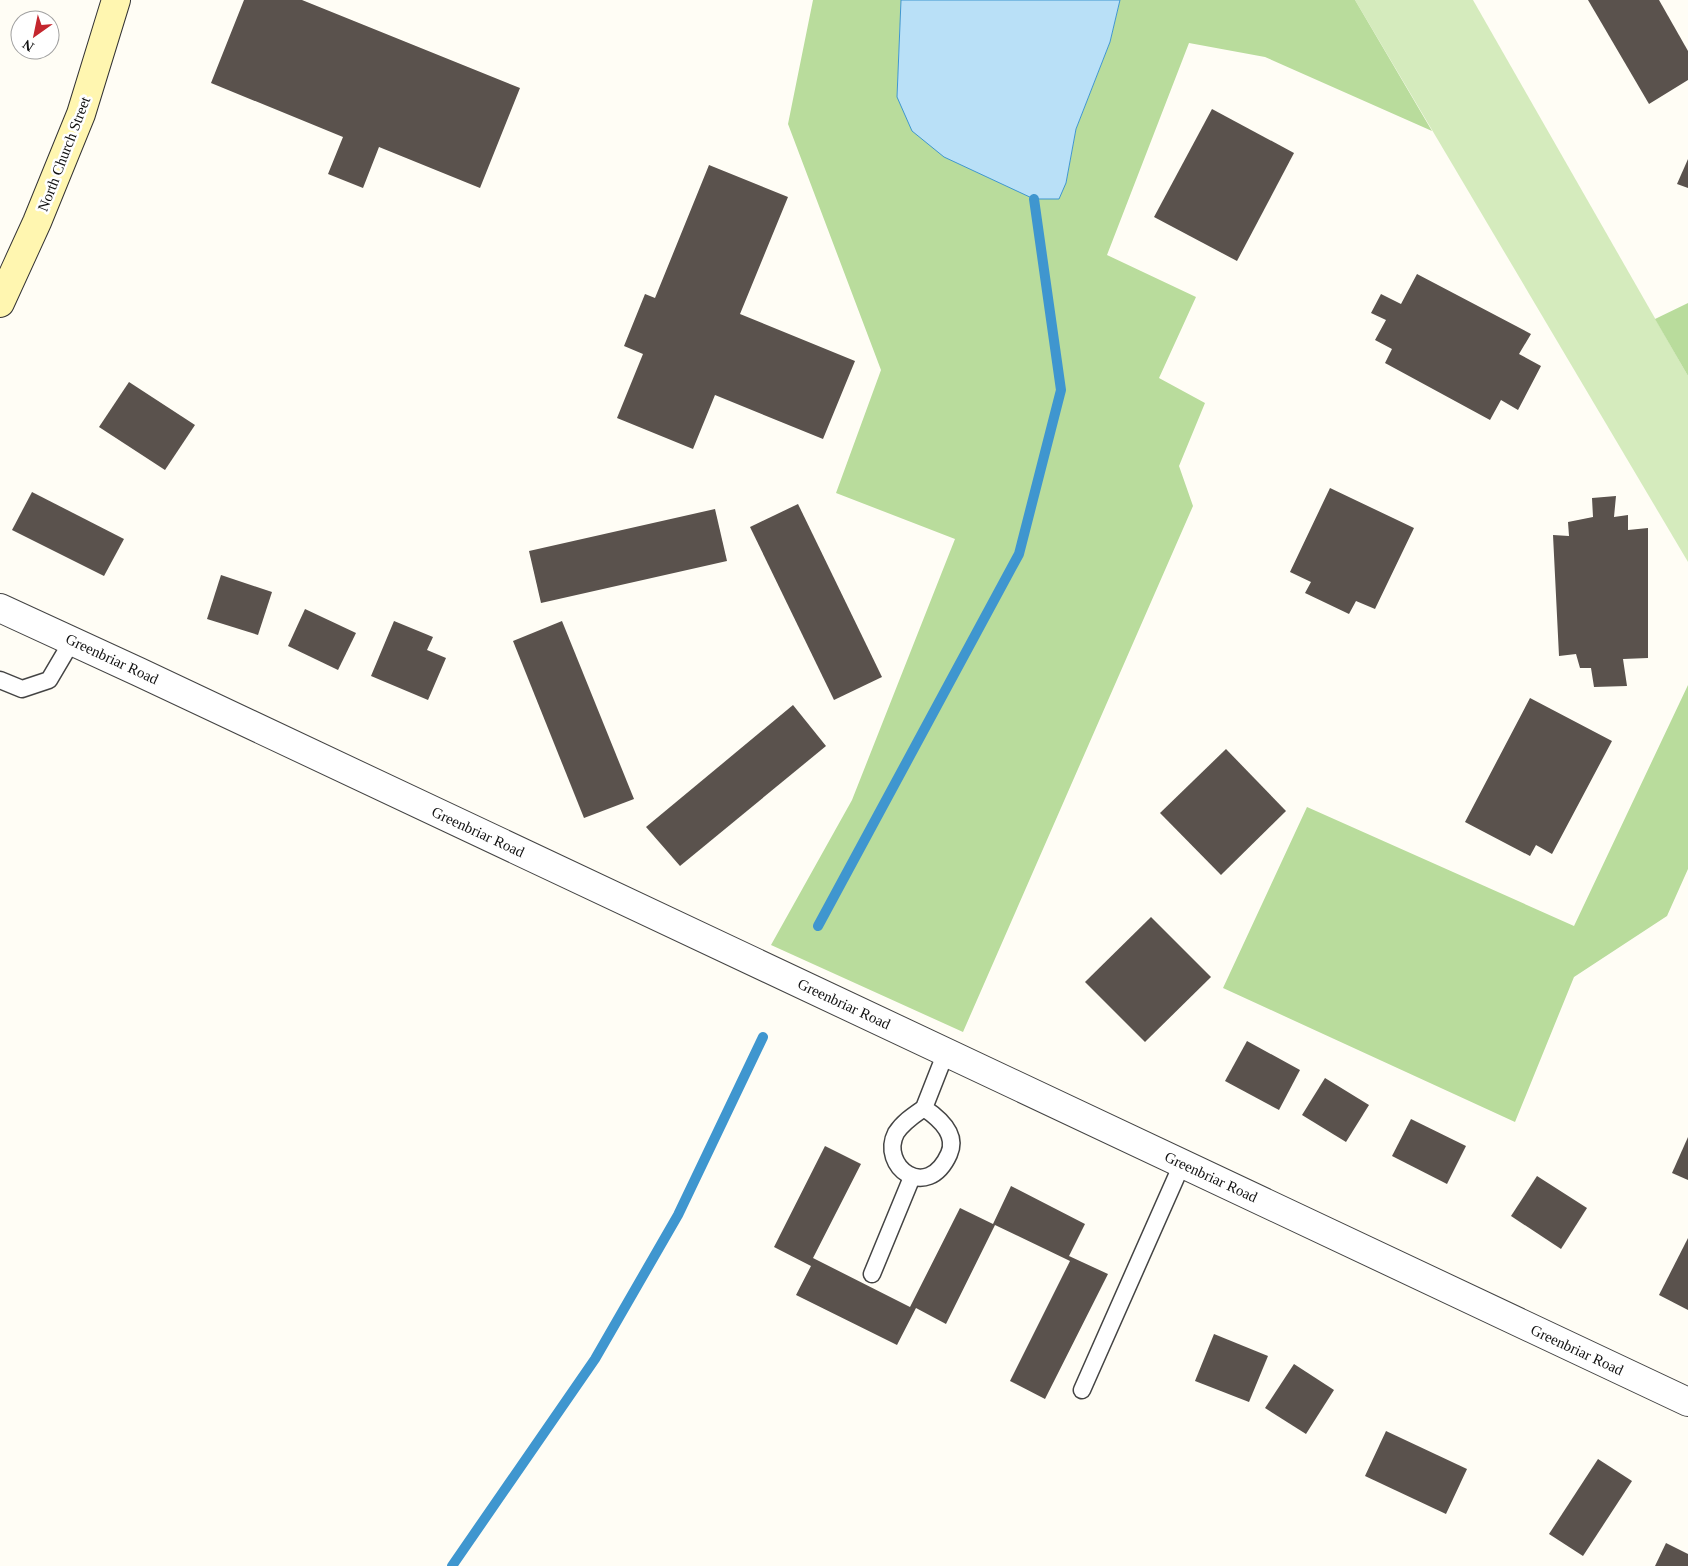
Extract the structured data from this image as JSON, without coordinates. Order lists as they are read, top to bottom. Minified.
{"streets":{"main road":["North Church Street"],"street":["Greenbriar Road"]},"north":"bottom left"}
